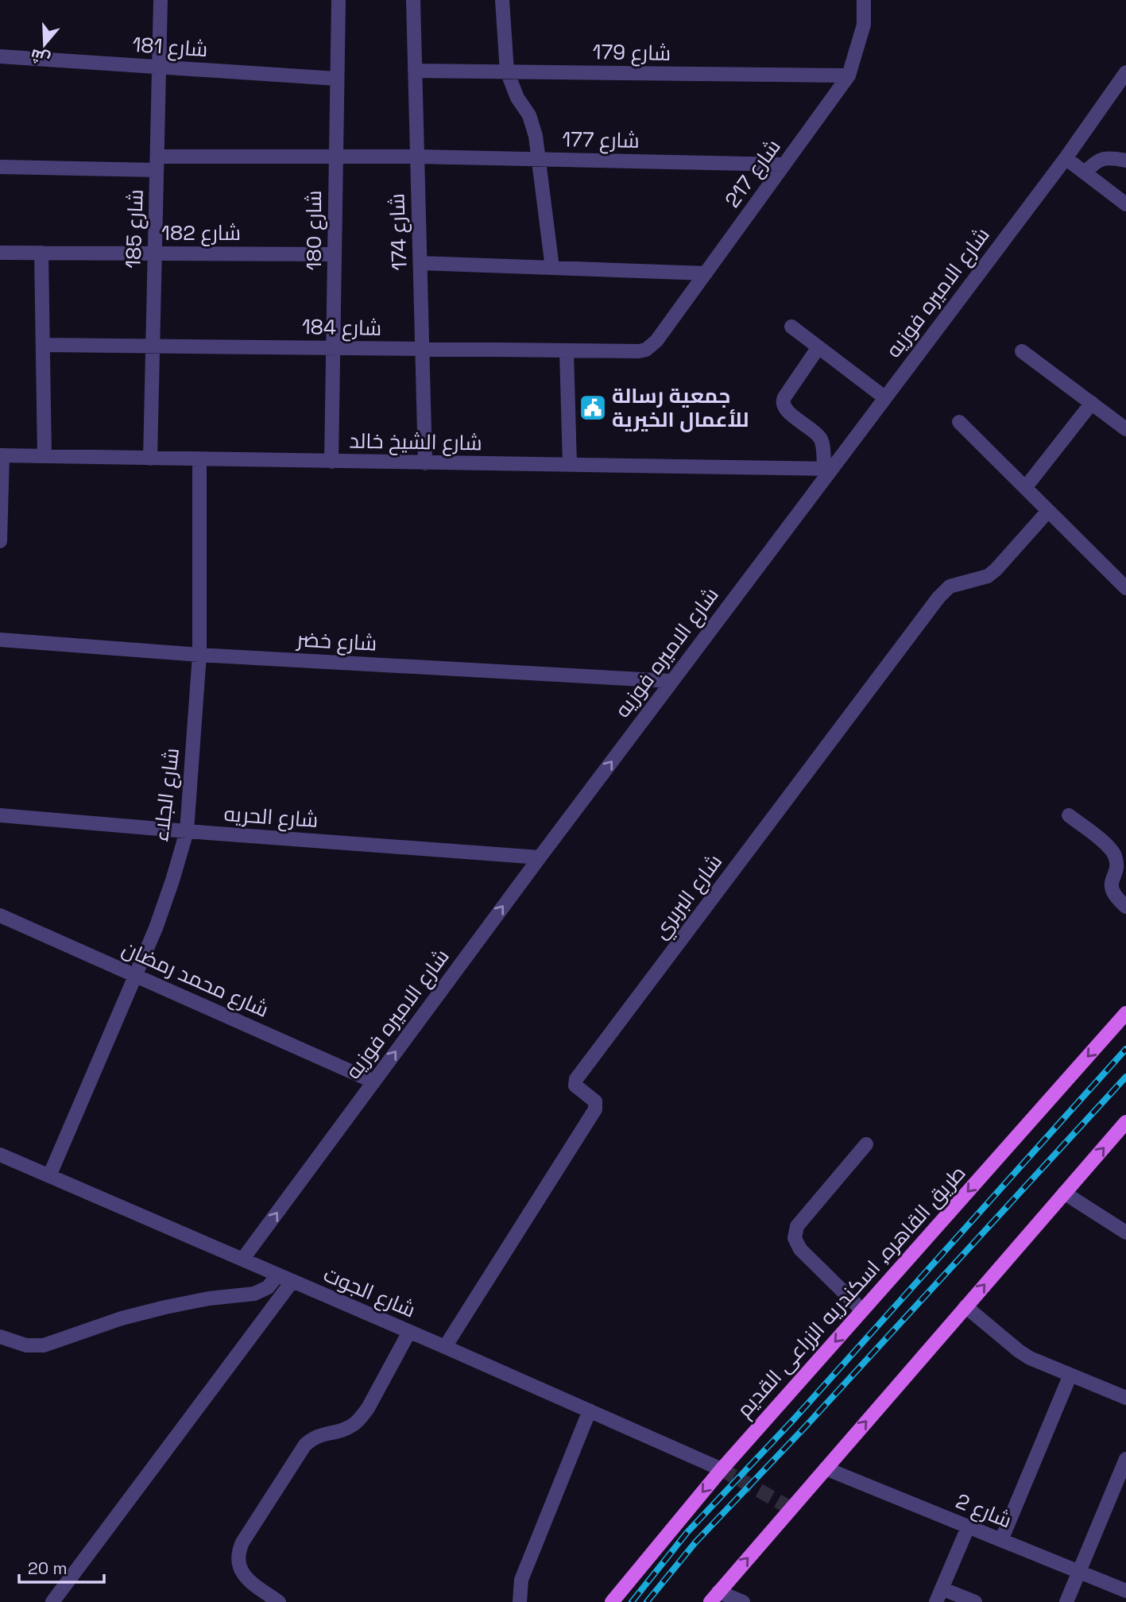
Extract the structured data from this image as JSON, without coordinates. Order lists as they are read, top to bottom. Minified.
{"streets":{"main road":["طريق القاهره, اسكندريه الزراعى القديم"],"street":["شارع 181","شارع 179","شارع 177","شارع 217","شارع 185","شارع 180","شارع 174","شارع 182","شارع الاميره فوزيه","شارع 184","شارع الشيخ خالد","شارع خضر","شارع الجلاء","شارع الحريه","شارع البربري","شارع محمد رمضان","شارع الجوت","شارع 2"]},"crossings":[["شارع 181","شارع 185"],["شارع 181","شارع 180"],["شارع 179","شارع 217"],["شارع 179","شارع 174"],["شارع 177","شارع 217"],["شارع 177","شارع 185"],["شارع 177","شارع 180"],["شارع 177","شارع 174"],["شارع 217","شارع 184"],["شارع 185","شارع 182"],["شارع 185","شارع 184"],["شارع 185","شارع الشيخ خالد"],["شارع 180","شارع 182"],["شارع 180","شارع 184"],["شارع 180","شارع الشيخ خالد"],["شارع 174","شارع 184"],["شارع 174","شارع الشيخ خالد"],["شارع الاميره فوزيه","شارع الشيخ خالد"],["شارع الاميره فوزيه","شارع خضر"],["شارع الاميره فوزيه","شارع الحريه"],["شارع الاميره فوزيه","شارع محمد رمضان"],["شارع الاميره فوزيه","شارع الجوت"],["شارع الشيخ خالد","شارع الجلاء"],["شارع خضر","شارع الجلاء"],["شارع الجلاء","شارع الحريه"],["شارع الجلاء","شارع محمد رمضان"],["شارع الجلاء","شارع الجوت"],["شارع البربري","شارع الجوت"],["طريق القاهره, اسكندريه الزراعى القديم","شارع الجوت"]],"one_way":["شارع الاميره فوزيه"],"places":{"public building":["جمعية رسالة للأعمال الخيرية"]},"scale_bar":"20 m","north":"bottom"}
